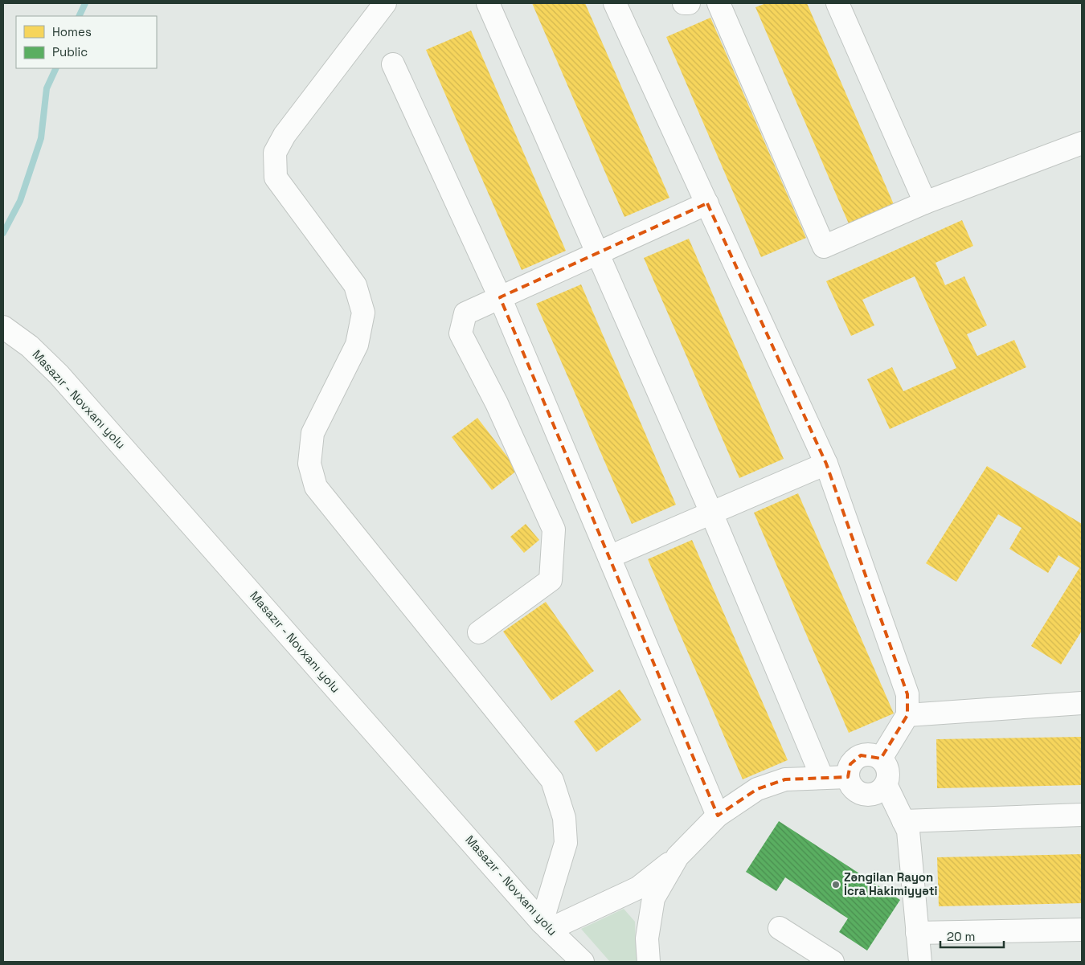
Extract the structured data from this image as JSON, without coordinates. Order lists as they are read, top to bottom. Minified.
{"streets":{"street":["Masazır - Novxanı yolu"]},"places":["Zəngilan Rayon İcra Hakimiyyəti"],"legend":["Homes","Public"],"scale_bar":"20 m"}
